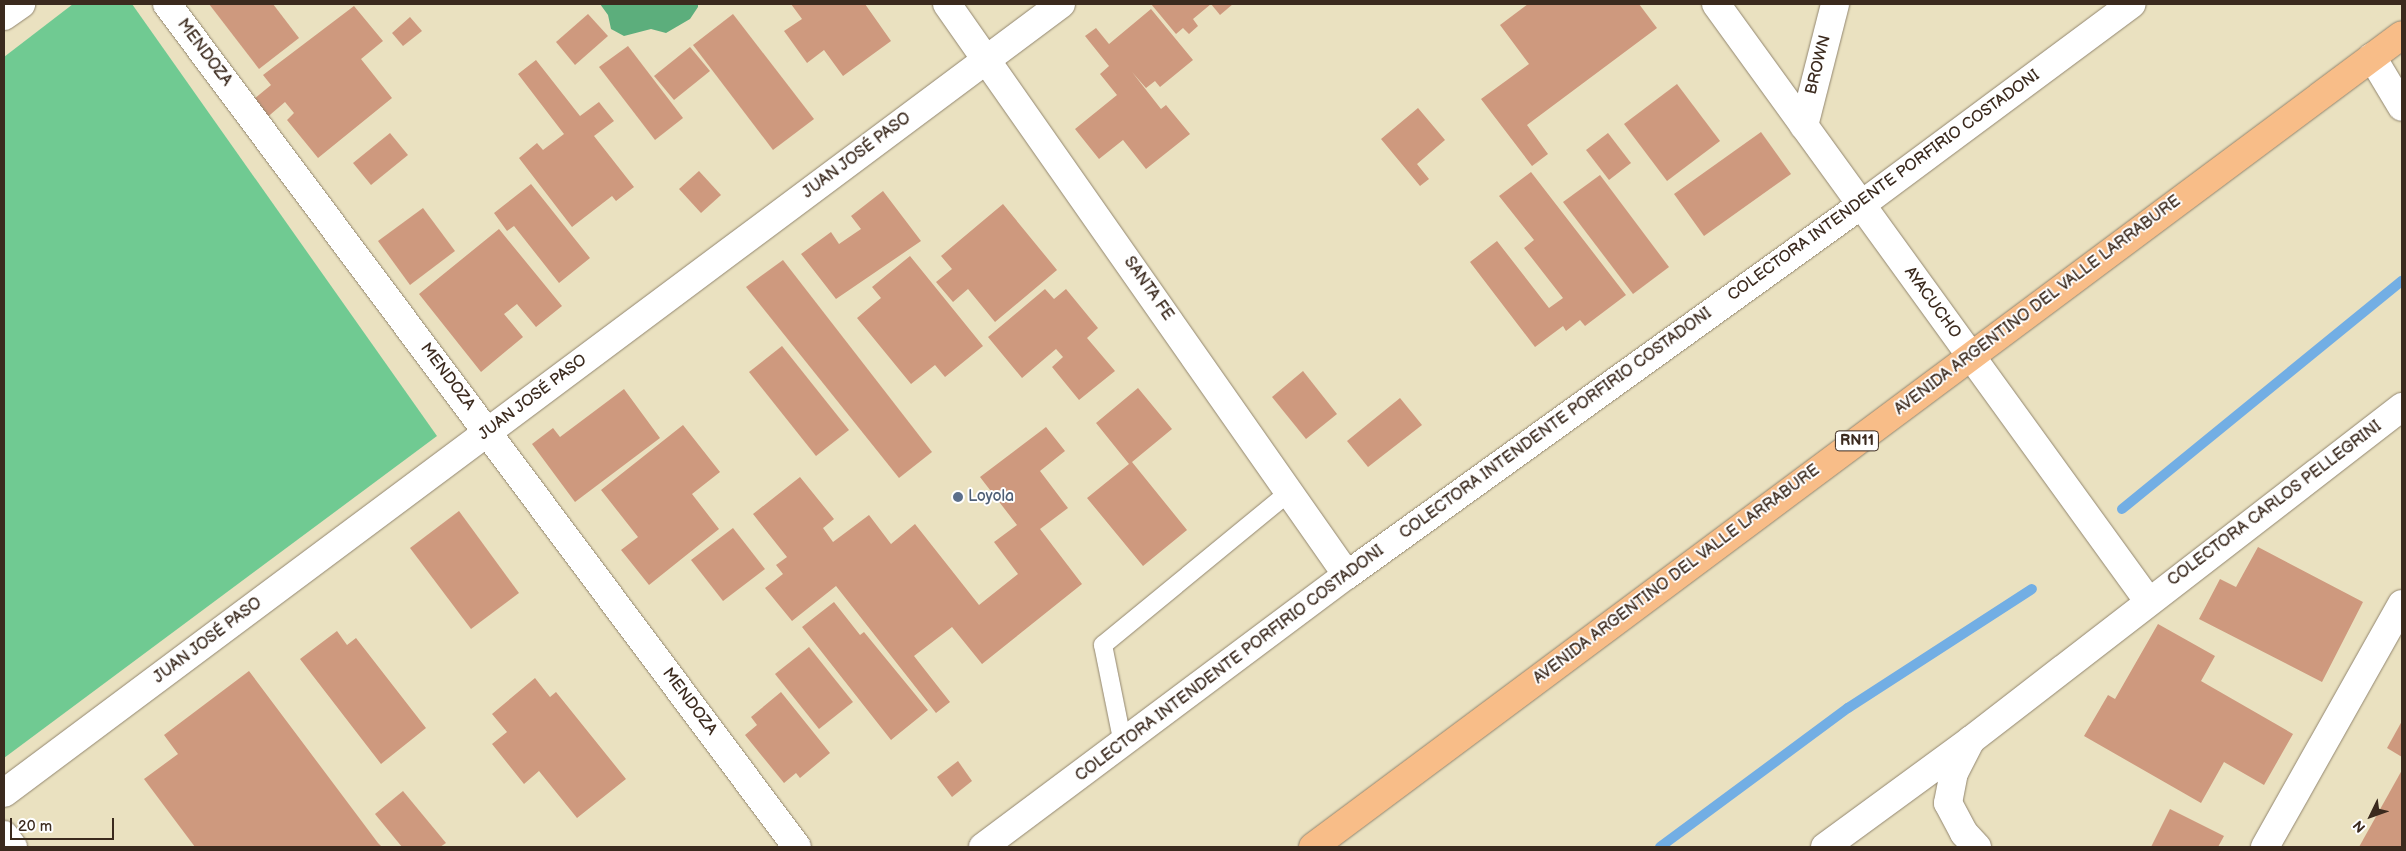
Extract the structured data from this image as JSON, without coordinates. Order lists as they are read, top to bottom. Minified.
{"streets":{"highway":["AVENIDA ARGENTINO DEL VALLE LARRABURE","RN11"],"street":["MENDOZA","BROWN","JUAN JOSÉ PASO","COLECTORA INTENDENTE PORFIRIO COSTADONI","SANTA FE","AYACUCHO","COLECTORA CARLOS PELLEGRINI"]},"crossings":[["MENDOZA","JUAN JOSÉ PASO"],["BROWN","AYACUCHO"],["JUAN JOSÉ PASO","SANTA FE"],["COLECTORA INTENDENTE PORFIRIO COSTADONI","SANTA FE"],["COLECTORA INTENDENTE PORFIRIO COSTADONI","AYACUCHO"],["AYACUCHO","AVENIDA ARGENTINO DEL VALLE LARRABURE"],["AYACUCHO","COLECTORA CARLOS PELLEGRINI"]],"places":["Loyola"],"scale_bar":"20 m","north":"bottom left"}
